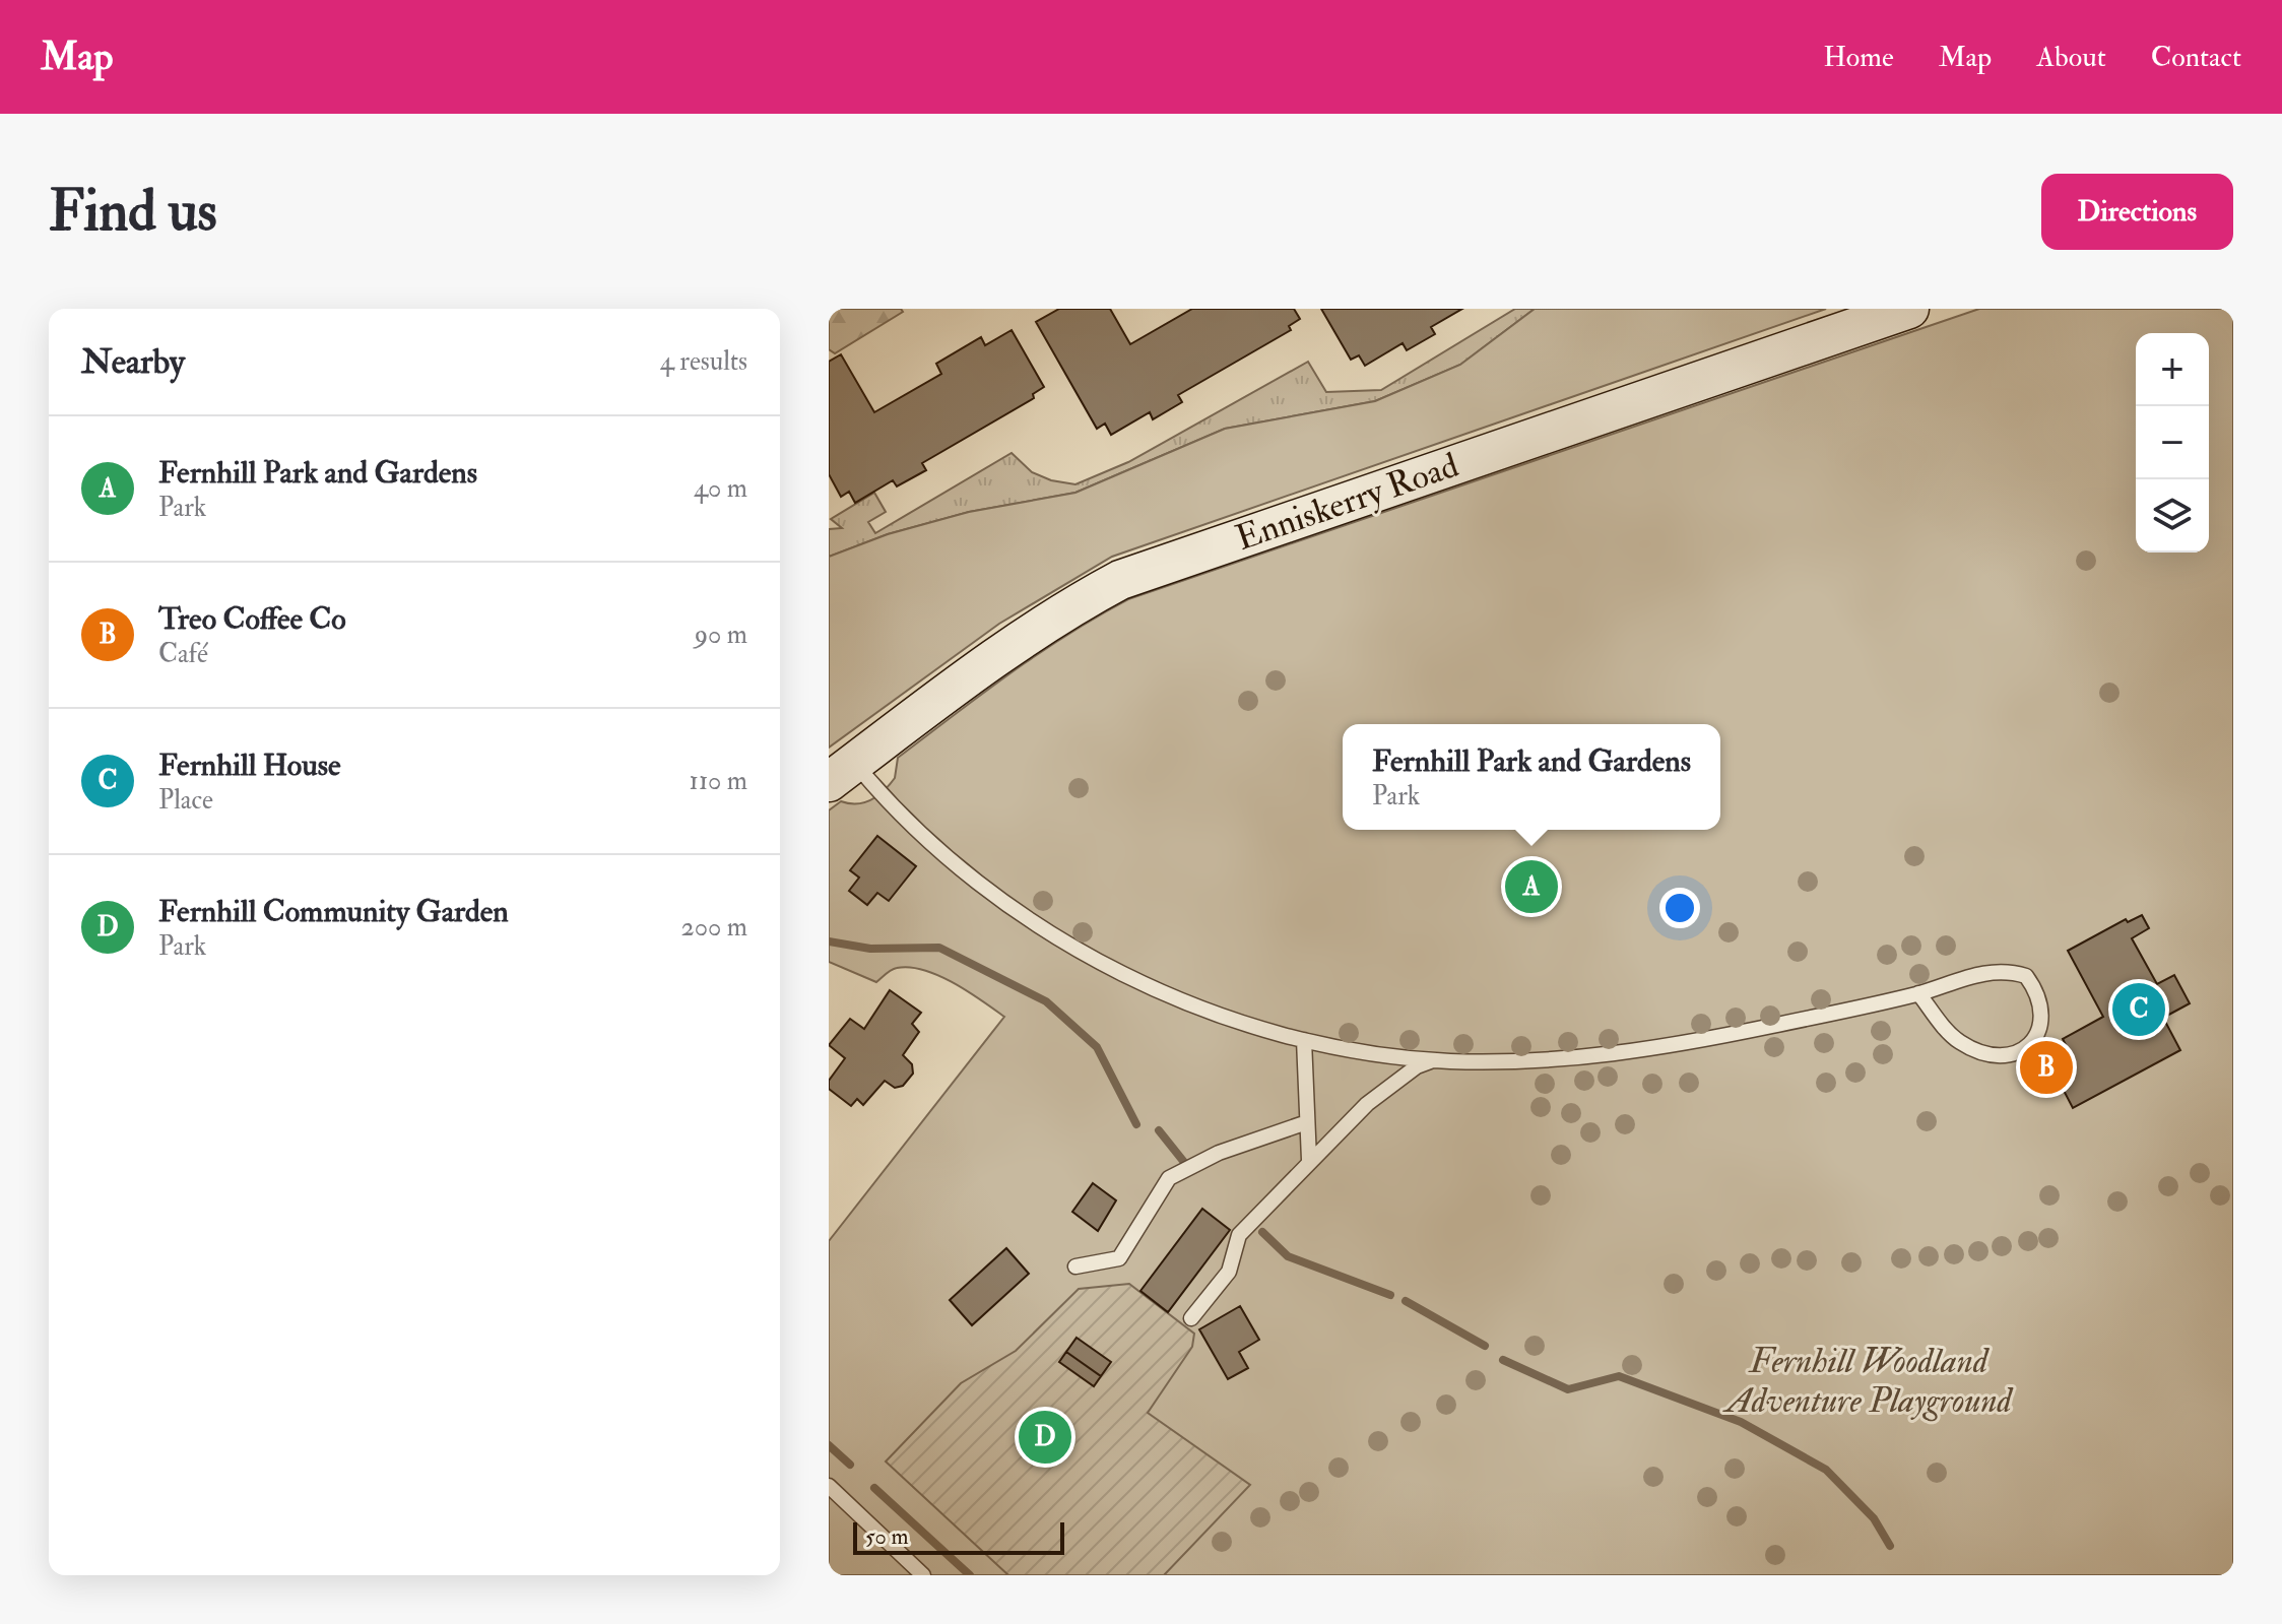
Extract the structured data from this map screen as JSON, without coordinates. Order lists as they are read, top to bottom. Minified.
{"streets":{"main road":["Enniskerry Road"]},"parks":["Fernhill Woodland Adventure Playground"],"scale_bar":"50 m","page":{"header":"Map","nav":["Home","Map","About","Contact"],"buttons":"Directions","title":"Find us","heading":["Nearby","4 results"],"map_buttons":["+","−"],"list":[{"mark":"A","name":"Fernhill Park and Gardens","note":"Park","value":"40 m"},{"mark":"B","name":"Treo Coffee Co","note":"Café","value":"90 m"},{"mark":"C","name":"Fernhill House","note":"Place","value":"110 m"},{"mark":"D","name":"Fernhill Community Garden","note":"Park","value":"200 m"}],"popup":["Fernhill Park and Gardens","Park"],"pins":["A","C","B","D"],"scale":"50 m"}}
